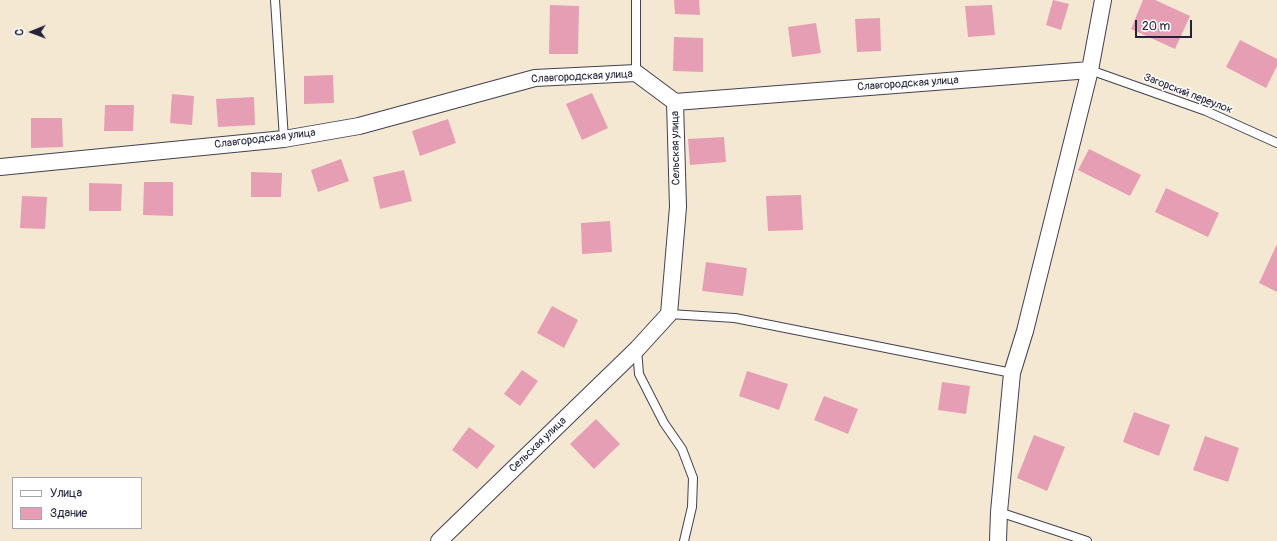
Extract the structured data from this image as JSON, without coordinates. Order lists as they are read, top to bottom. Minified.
{"streets":{"street":["Славгородская улица","Сельская улица"],"lane":["Загорский переулок"]},"crossings":[["Славгородская улица","Загорский переулок"],["Славгородская улица","Сельская улица"]],"legend":["Улица","Здание"],"scale_bar":"20 m","north":"left"}
